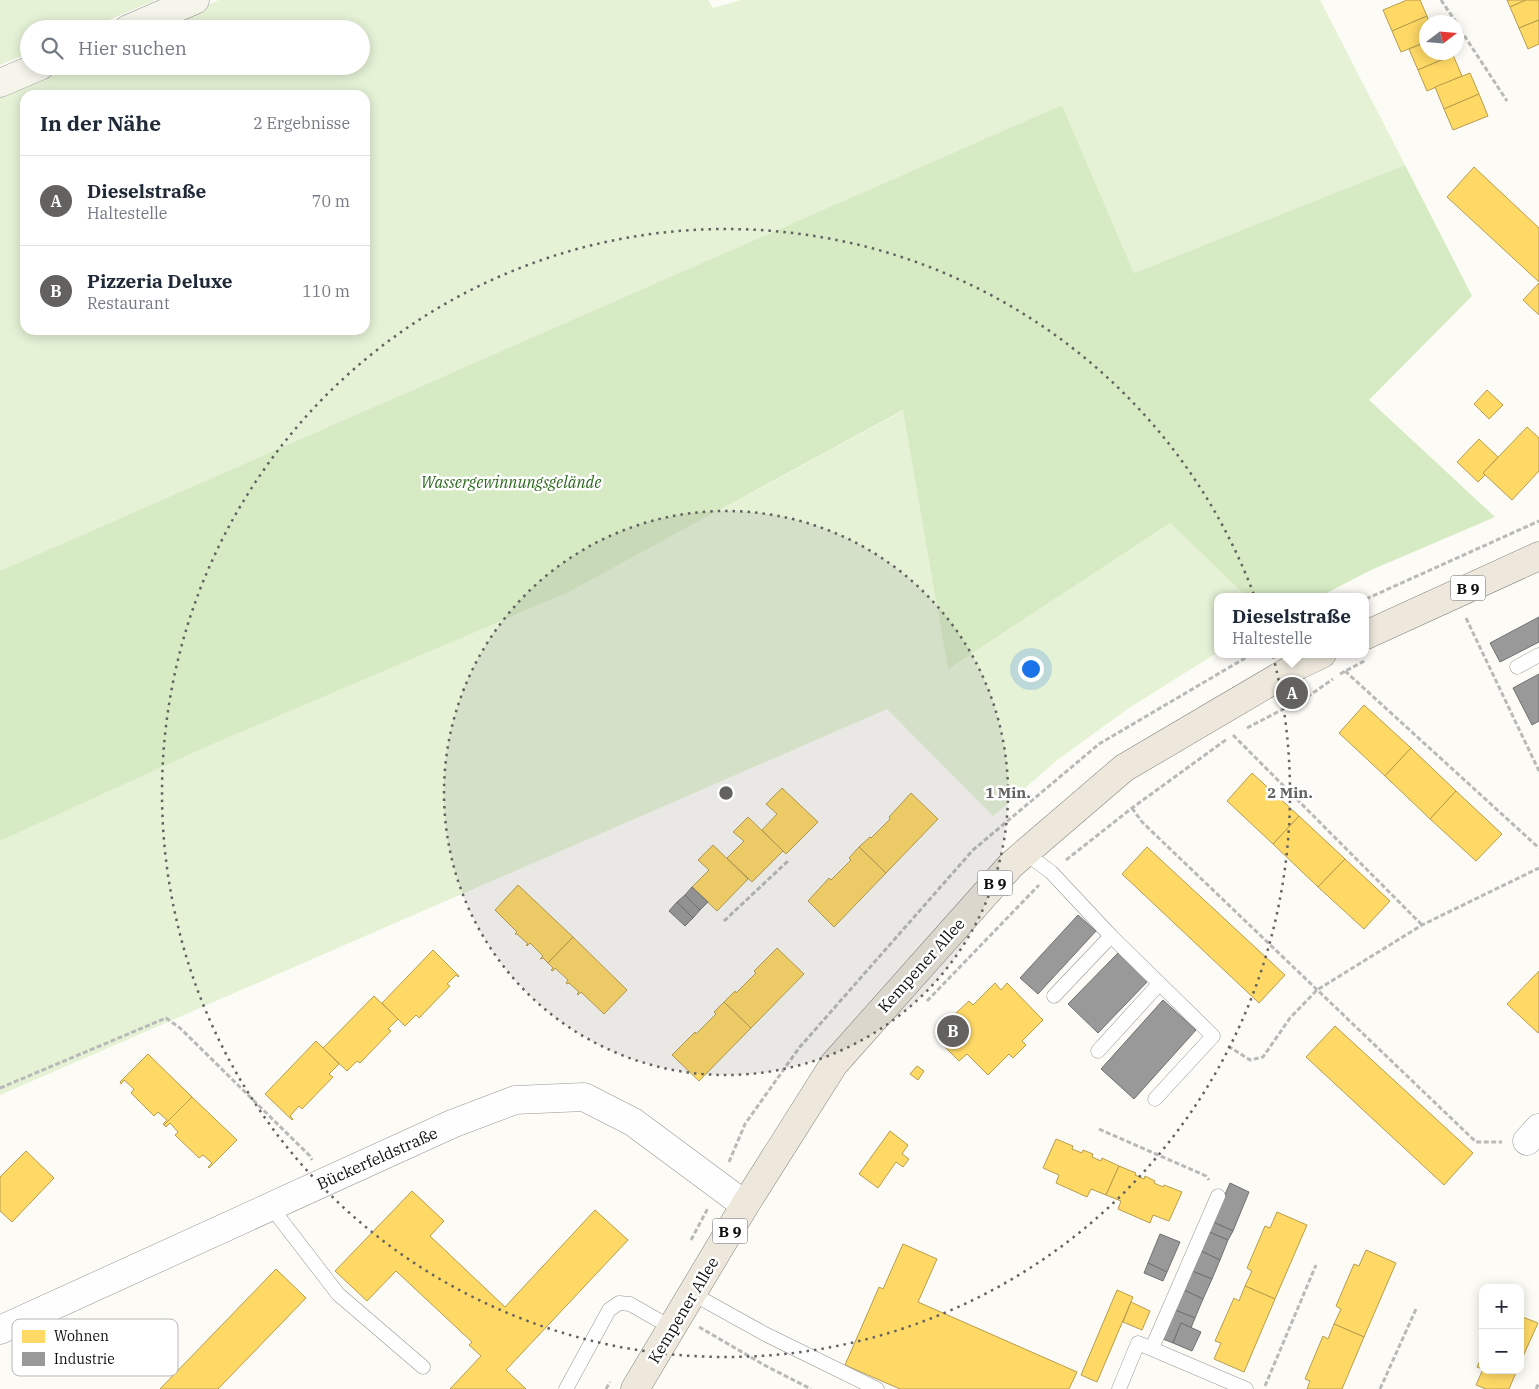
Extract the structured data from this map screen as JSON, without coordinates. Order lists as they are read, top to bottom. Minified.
{"streets":{"main road":["B 9","Kempener Allee"],"street":["Bückerfeldstraße"]},"crossings":[["Kempener Allee","Bückerfeldstraße"]],"parks":["Wassergewinnungsgelände"],"legend":["Wohnen","Industrie"],"north":"right","page":{"search":"Hier suchen","heading":["In der Nähe","2 Ergebnisse"],"list":[{"mark":"A","name":"Dieselstraße","note":"Haltestelle","value":"70 m"},{"mark":"B","name":"Pizzeria Deluxe","note":"Restaurant","value":"110 m"}],"popup":["Dieselstraße","Haltestelle"],"pins":["A","B"],"map_buttons":["+","−"]},"rings":["1 Min.","2 Min."]}
